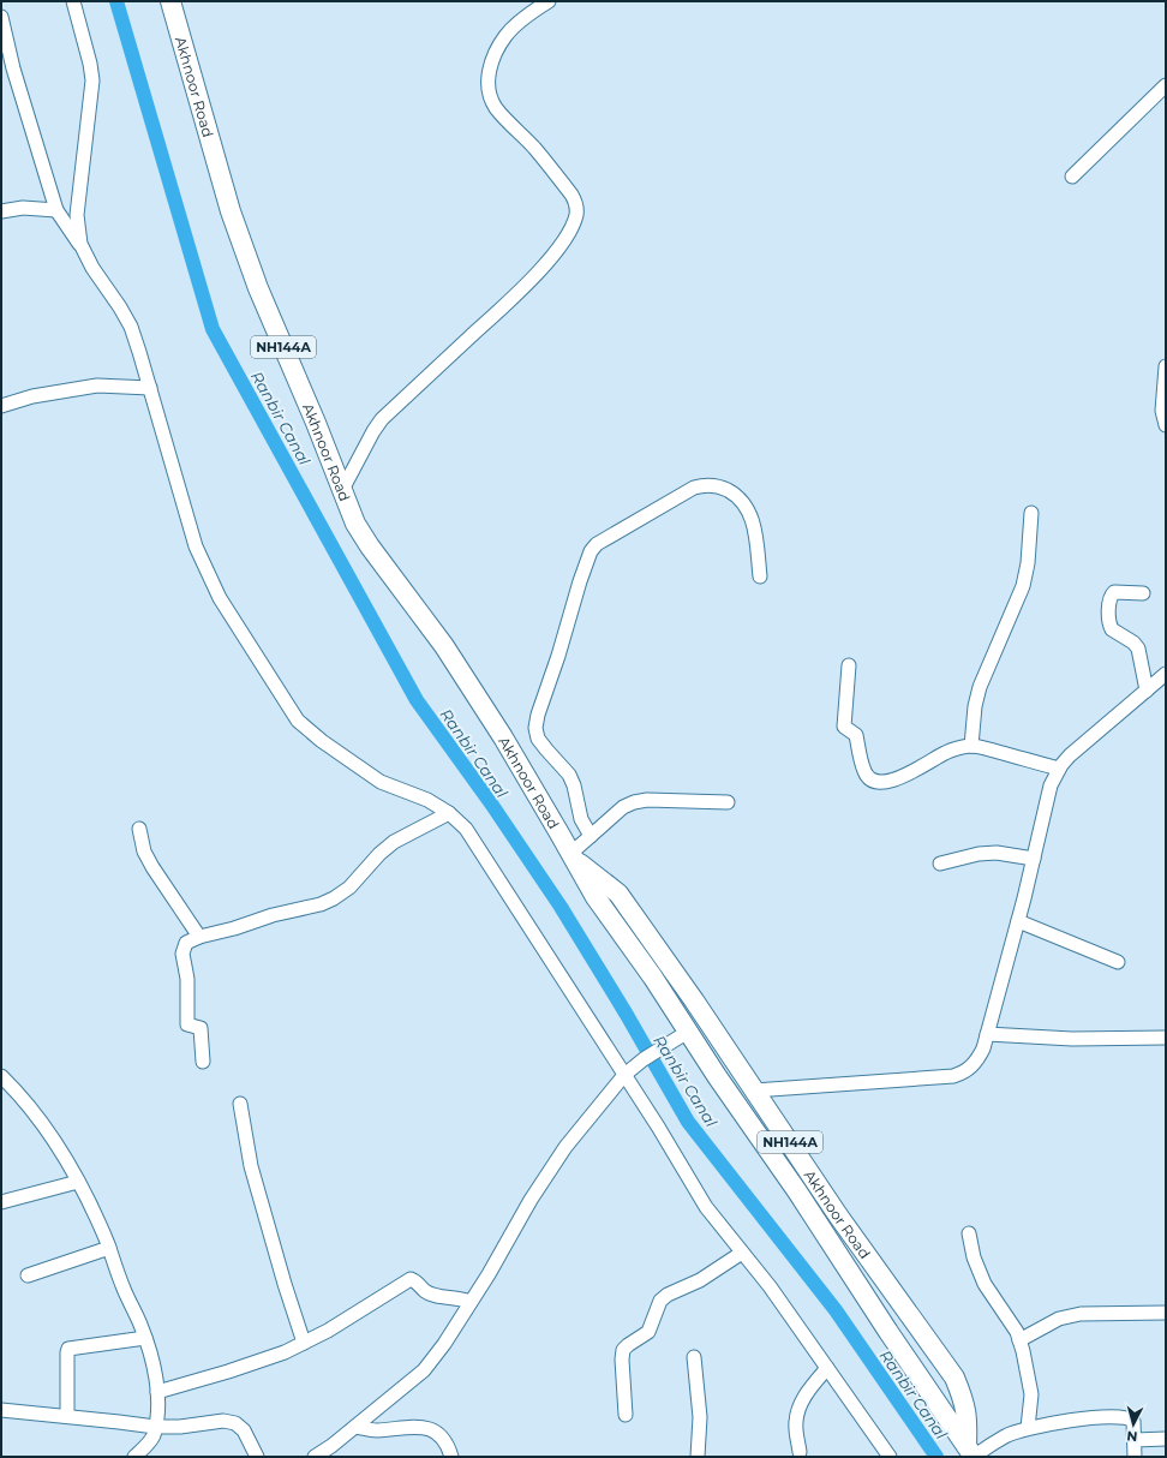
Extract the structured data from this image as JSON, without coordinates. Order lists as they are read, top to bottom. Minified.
{"streets":{"highway":["Akhnoor Road","NH144A"]},"water":["Ranbir Canal"],"north":"bottom"}
